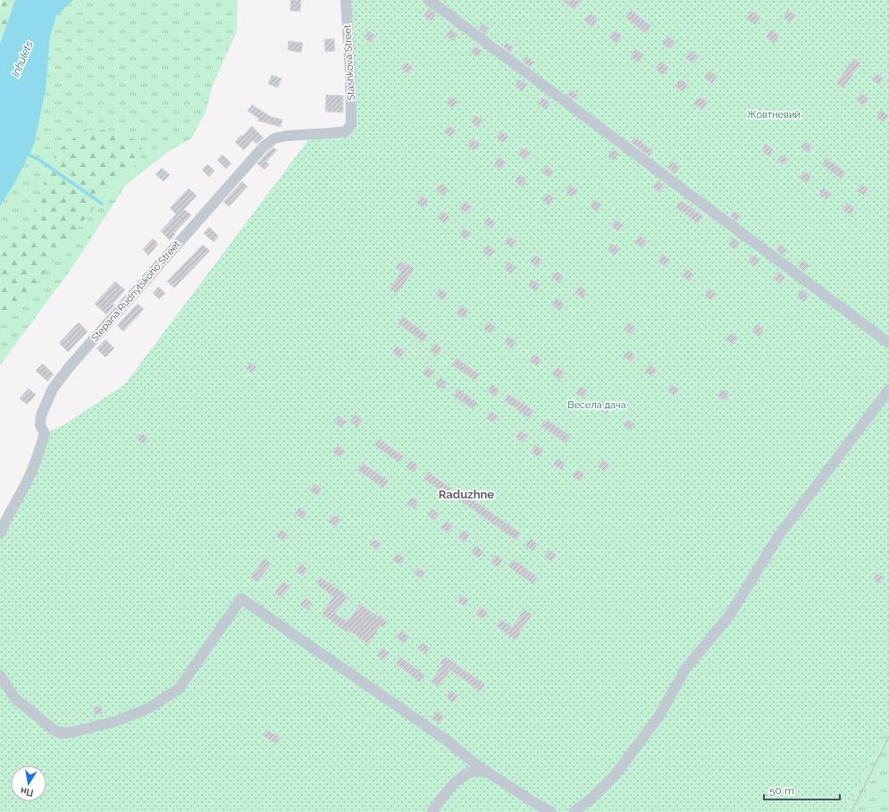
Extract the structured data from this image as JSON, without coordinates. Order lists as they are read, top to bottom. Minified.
{"streets":{"street":["Stashkova Street","Stepana Rudnytskoho Street"]},"crossings":[["Stashkova Street","Stepana Rudnytskoho Street"]],"districts":["Raduzhne"],"water":["Inhulets"],"parks":["Жовтневий","Весела дача"],"scale_bar":"50 m","north":"bottom"}
